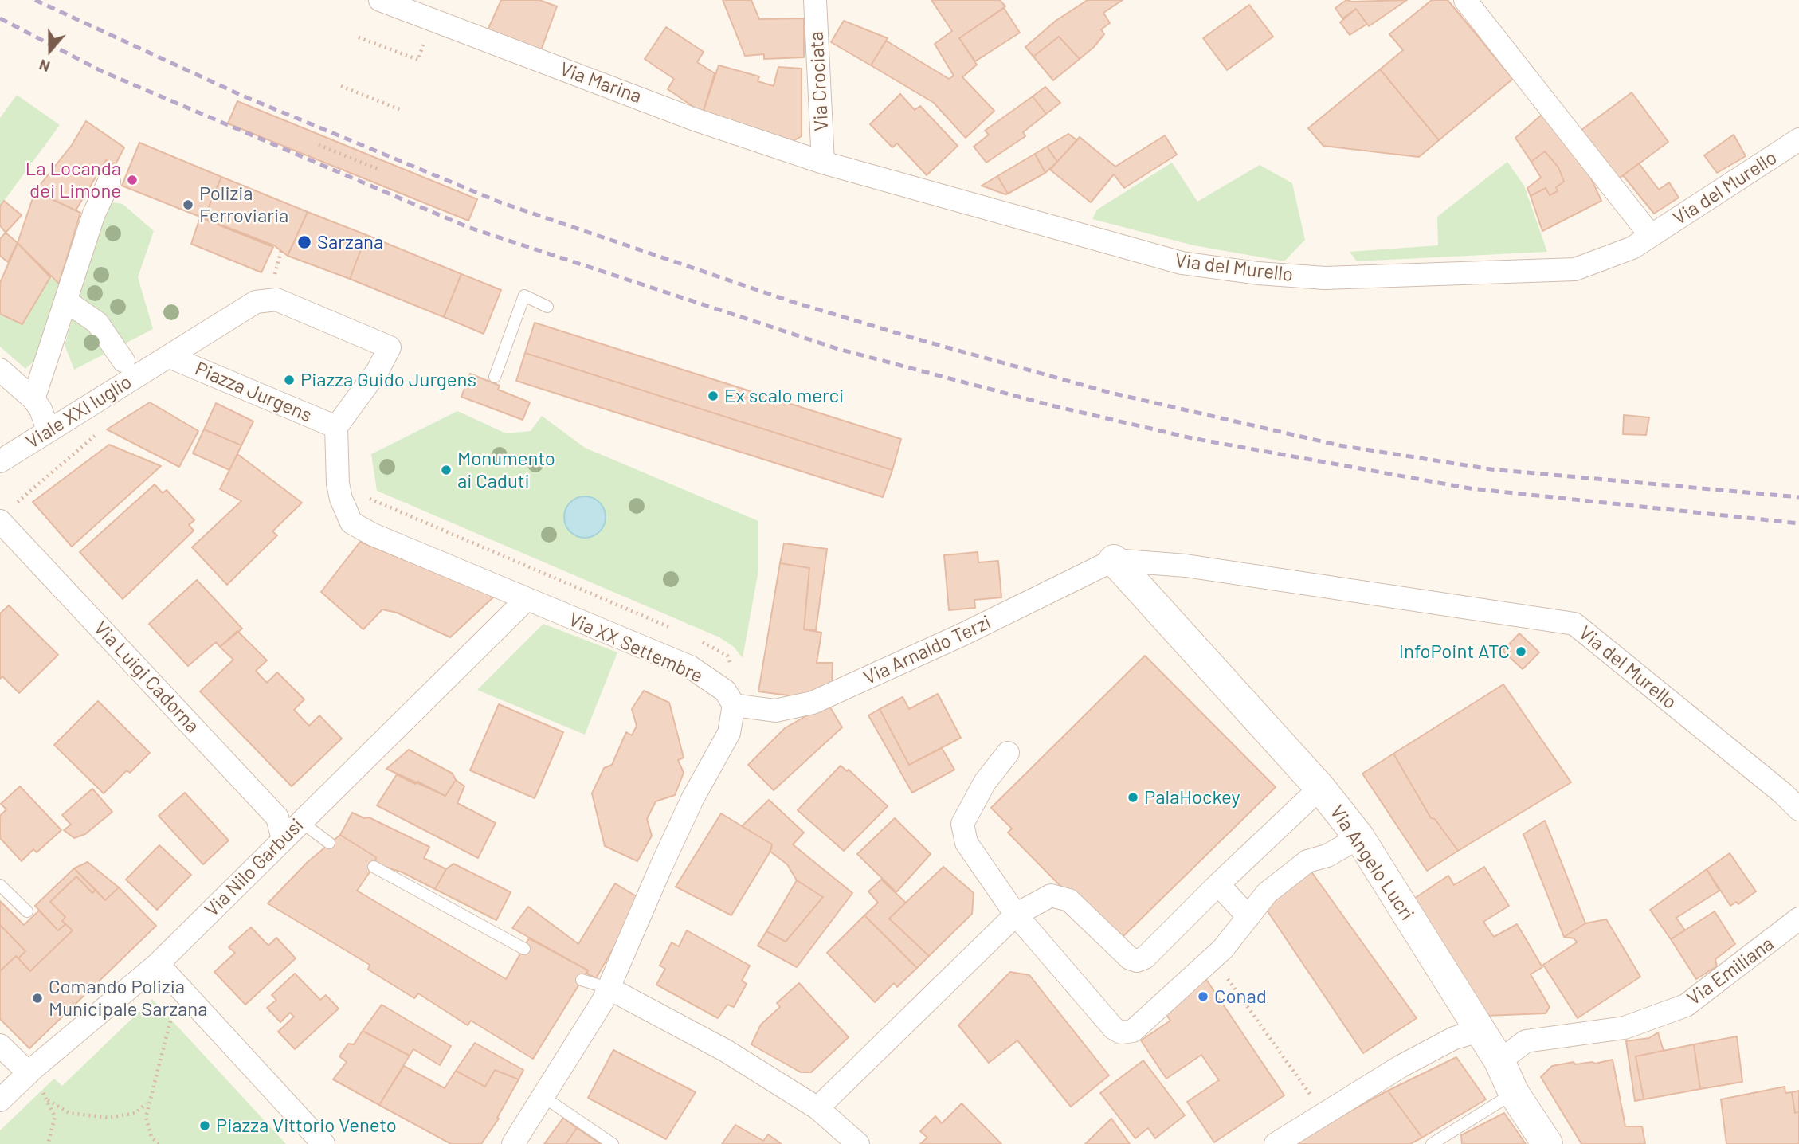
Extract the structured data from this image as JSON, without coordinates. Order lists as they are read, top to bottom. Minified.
{"streets":{"street":["Via Crociata","Via Marina","Via del Murello","Piazza Jurgens","Viale XXI luglio","Via XX Settembre","Via Arnaldo Terzi","Via Luigi Cadorna","Via Angelo Lucri","Via Nilo Garbusi","Via Emiliana"]},"crossings":[["Via Crociata","Via Marina"],["Via Crociata","Via del Murello"],["Via Marina","Via del Murello"],["Via del Murello","Via Arnaldo Terzi"],["Via del Murello","Via Angelo Lucri"],["Piazza Jurgens","Viale XXI luglio"],["Piazza Jurgens","Via XX Settembre"],["Via XX Settembre","Via Arnaldo Terzi"],["Via XX Settembre","Via Nilo Garbusi"],["Via Arnaldo Terzi","Via Angelo Lucri"],["Via Luigi Cadorna","Via Nilo Garbusi"],["Via Angelo Lucri","Via Emiliana"]],"places":["La Locanda dei Limone","Polizia Ferroviaria","Sarzana","Piazza Guido Jurgens","Ex scalo merci","Monumento ai Caduti","InfoPoint ATC","PalaHockey","Conad","Comando Polizia Municipale Sarzana","Piazza Vittorio Veneto"],"north":"bottom"}
